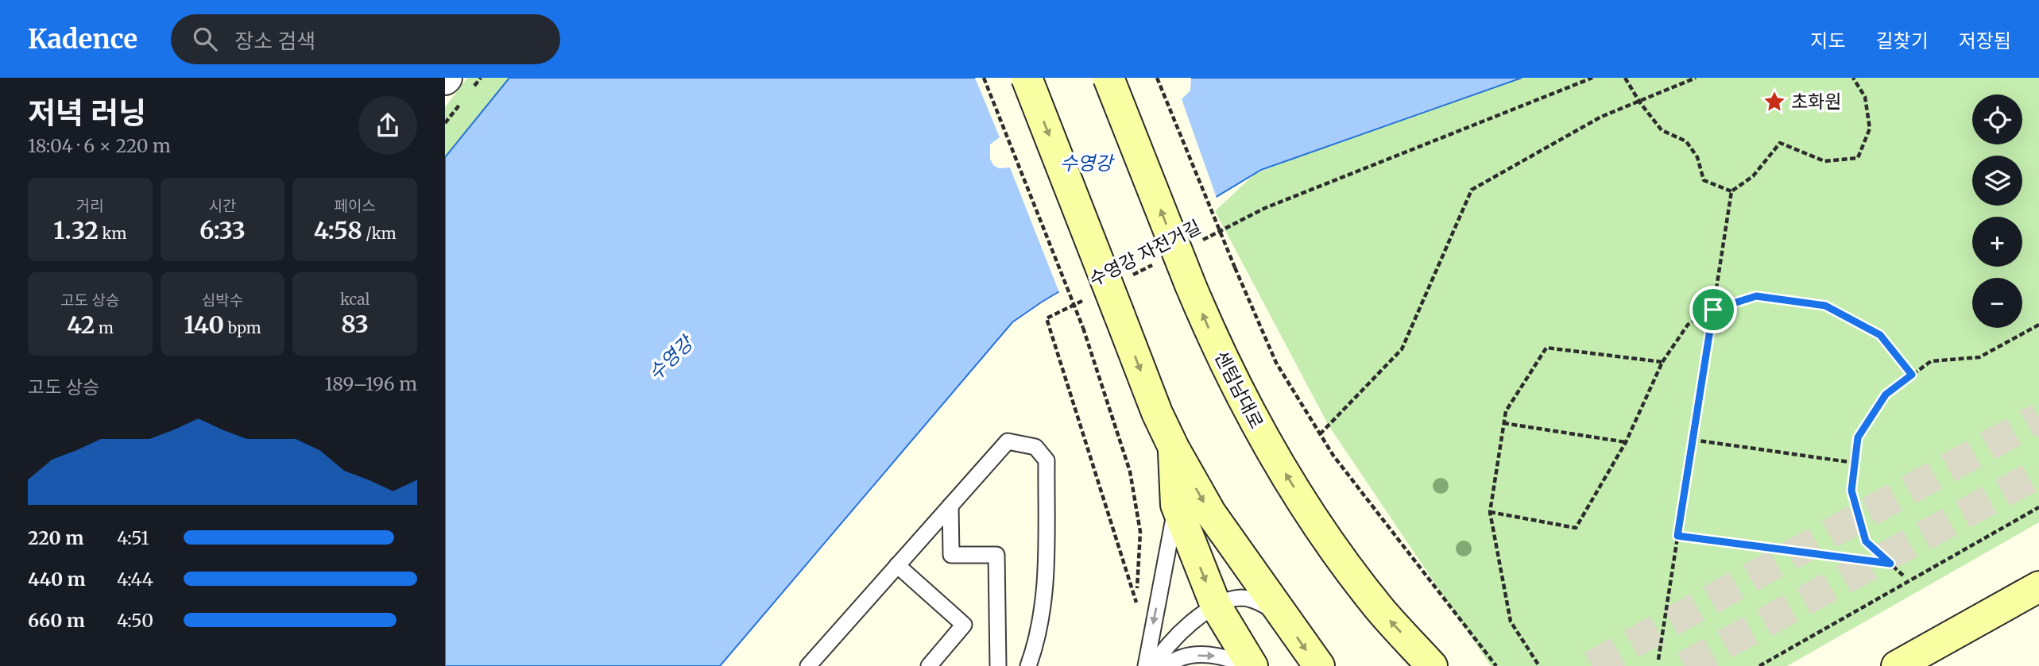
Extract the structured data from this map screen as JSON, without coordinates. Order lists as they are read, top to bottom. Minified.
{"streets":{"main road":["센텀남대로"],"path":["수영강 자전거길"]},"water":["수영강"],"places":{"place":["초화원"]},"page":{"header":"Kadence","search":"장소 검색","nav":["지도","길찾기","저장됨"],"heading":["저녁 러닝","18:04 · 6 × 220 m"],"map_buttons":["+","−"],"stats":[["거리","1.32 km"],["시간","6:33"],["페이스","4:58 /km"],["고도 상승","42 m"],["심박수","140 bpm"],["kcal","83"]],"chart":["고도 상승","189–196 m"],"list":[{"name":"220 m","note":"4:51"},{"name":"440 m","note":"4:44"},{"name":"660 m","note":"4:50"}]}}
